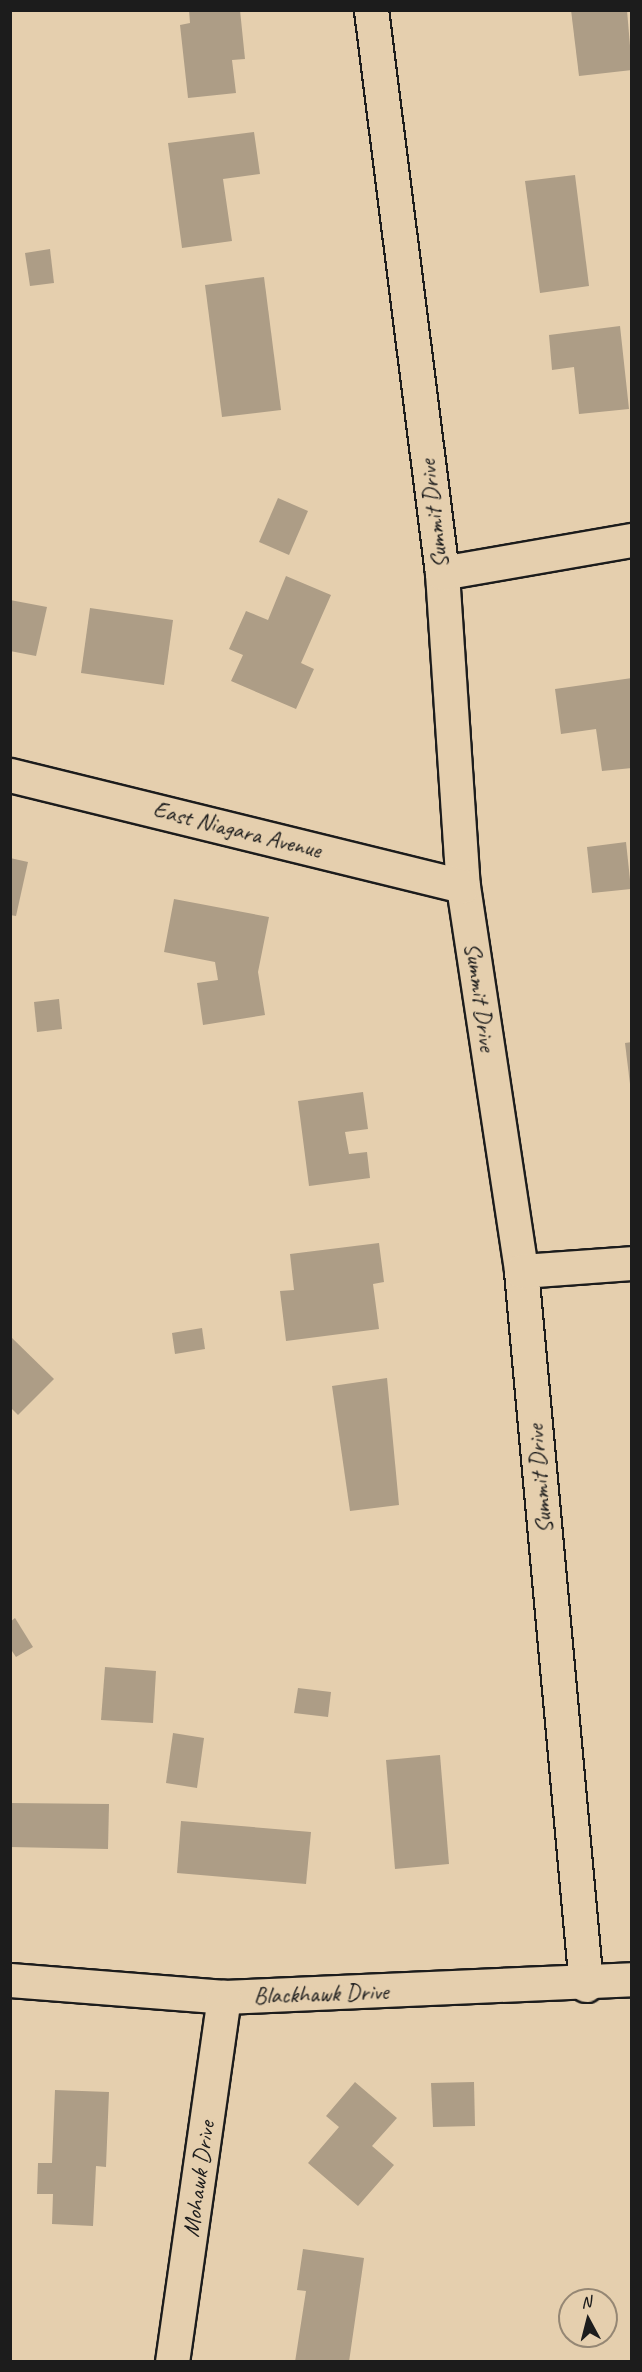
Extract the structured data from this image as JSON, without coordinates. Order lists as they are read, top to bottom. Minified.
{"streets":{"street":["Summit Drive","East Niagara Avenue","Blackhawk Drive","Mohawk Drive"]},"crossings":[["Summit Drive","East Niagara Avenue"],["Summit Drive","Blackhawk Drive"],["Blackhawk Drive","Mohawk Drive"]],"north":"top"}
